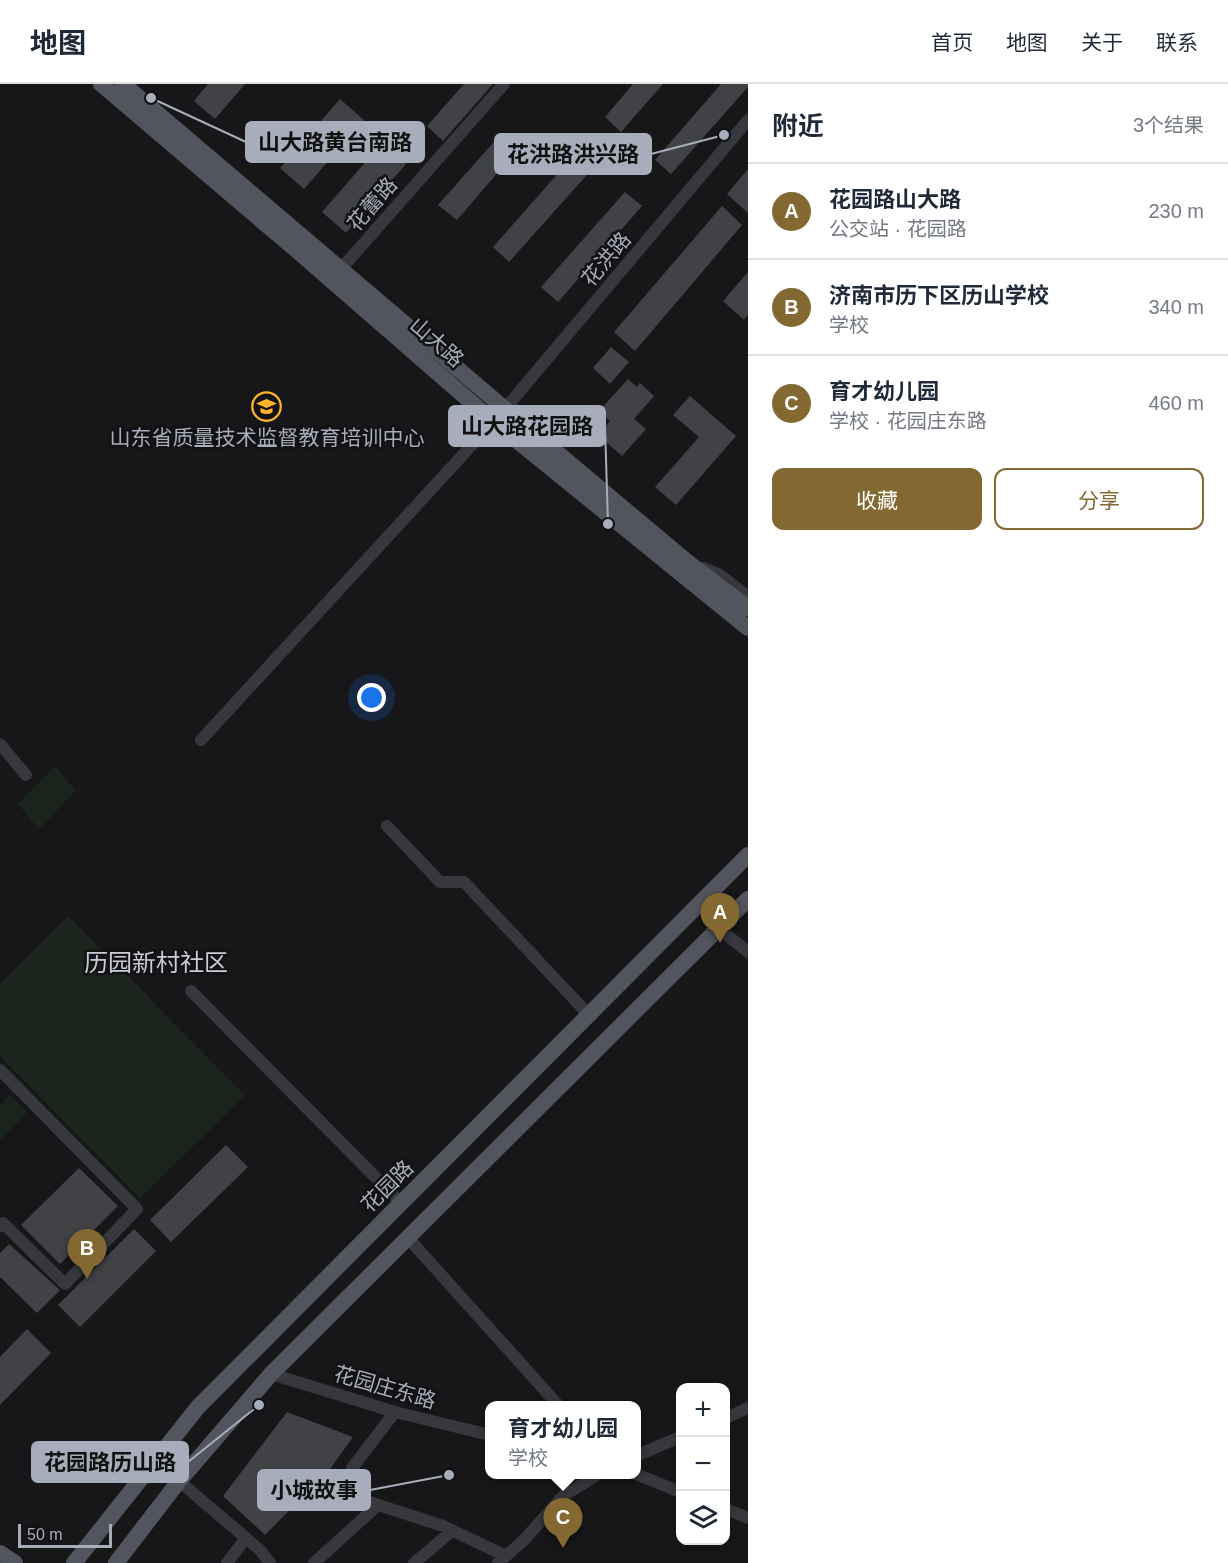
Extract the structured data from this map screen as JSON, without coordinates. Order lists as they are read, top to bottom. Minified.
{"streets":{"main road":["山大路","花园路"],"street":["花蕾路","花洪路","花园庄东路"]},"crossings":[["花蕾路","山大路"],["花洪路","山大路"]],"districts":["历园新村社区"],"places":{"other":["山大路黄台南路","花洪路洪兴路","山大路花园路","花园路历山路","小城故事"],"school or university":["山东省质量技术监督教育培训中心"]},"scale_bar":"50 m","page":{"header":"地图","nav":["首页","地图","关于","联系"],"heading":["附近","3个结果"],"list":[{"mark":"A","name":"花园路山大路","note":"公交站 · 花园路","value":"230 m"},{"mark":"B","name":"济南市历下区历山学校","note":"学校","value":"340 m"},{"mark":"C","name":"育才幼儿园","note":"学校 · 花园庄东路","value":"460 m"}],"buttons":["收藏","分享"],"pins":["A","B","C"],"map_buttons":["+","−"],"popup":["育才幼儿园","学校"],"scale":"50 m"}}
